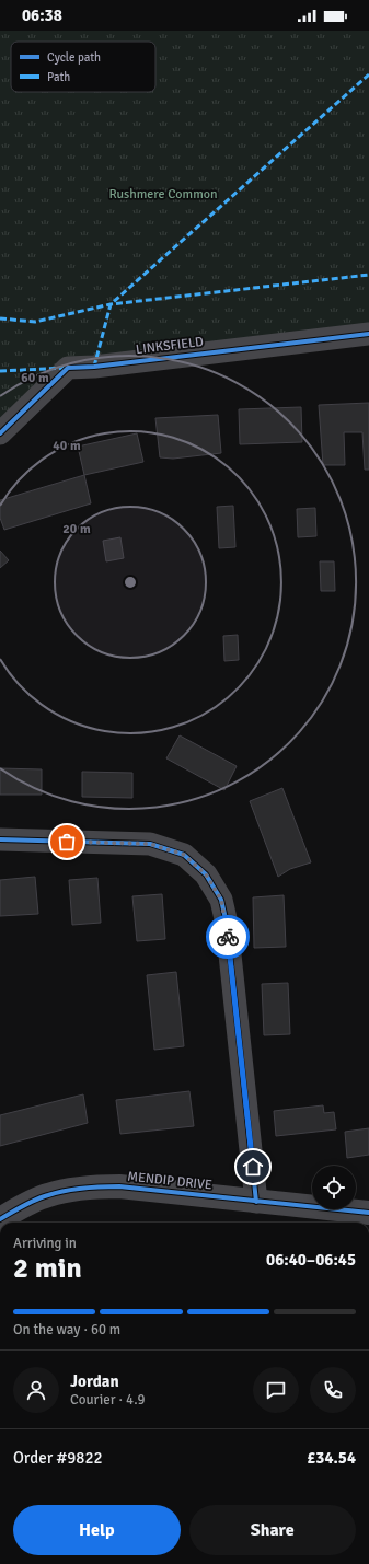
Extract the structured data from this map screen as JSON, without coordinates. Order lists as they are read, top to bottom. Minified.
{"streets":{"street":["LINKSFIELD","MENDIP DRIVE"]},"parks":["Rushmere Common"],"legend":["Cycle path","Path"],"page":{"status":"06:38","heading":["2 min","Arriving in","06:40–06:45"],"panel":["Jordan","Courier · 4.9","Order #9822","£34.54"],"bar":"On the way · 60 m","buttons":["Help","Share"]},"rings":["60 m","40 m","20 m"]}
